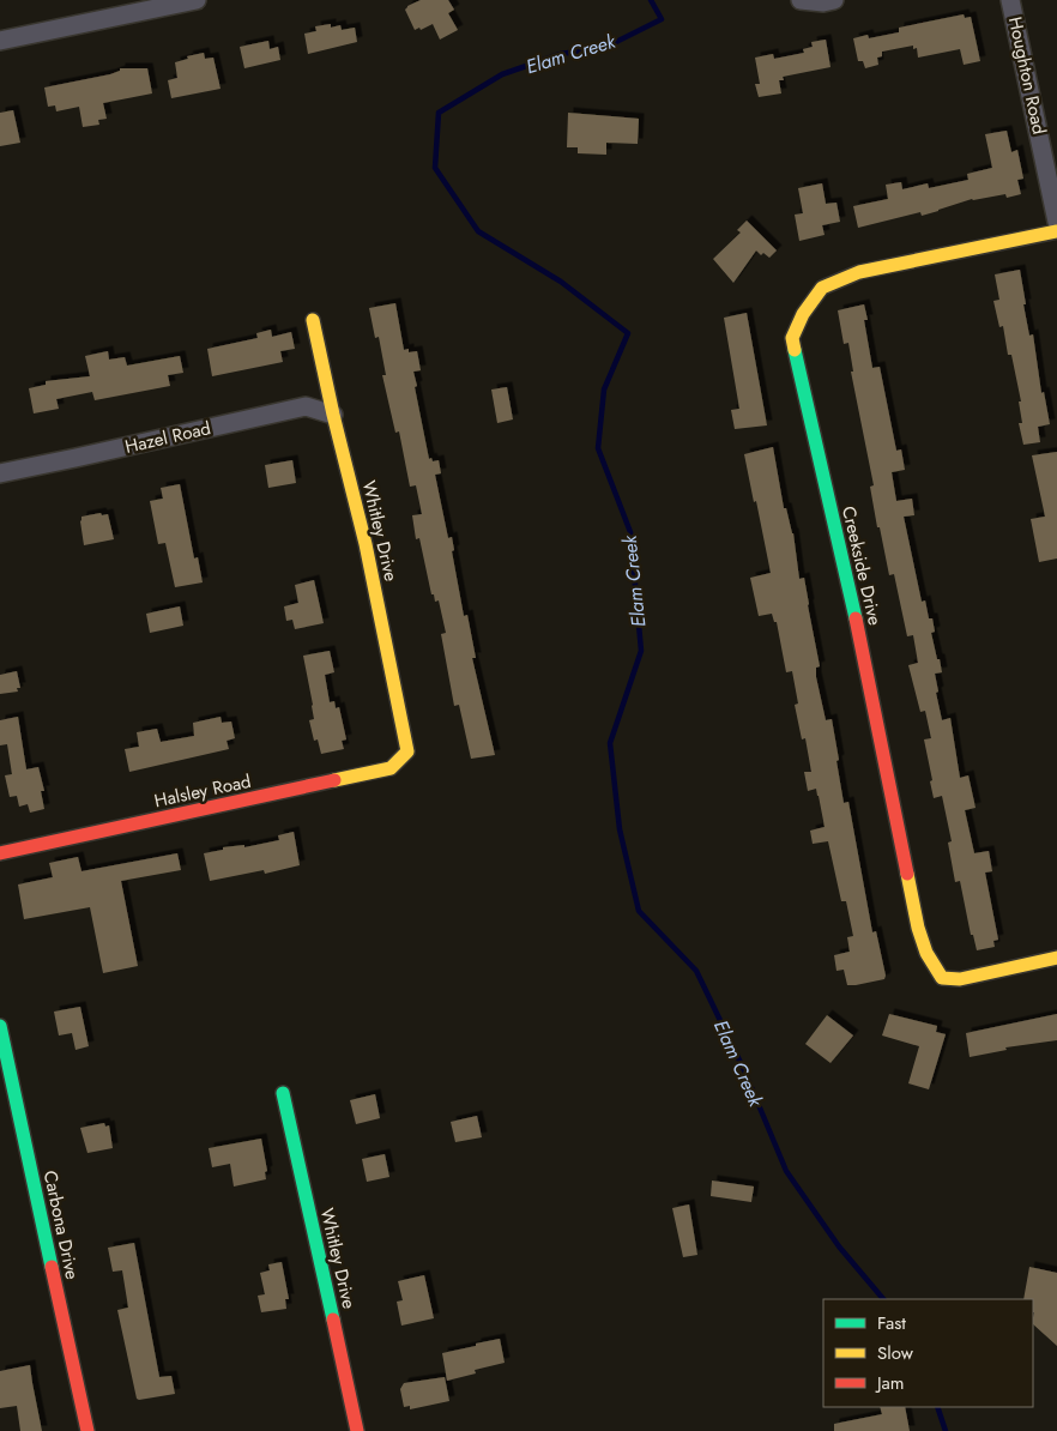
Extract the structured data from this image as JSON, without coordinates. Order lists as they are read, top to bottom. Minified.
{"streets":{"street":["Houghton Road","Hazel Road","Whitley Drive","Creekside Drive","Halsley Road","Carbona Drive"]},"crossings":[["Hazel Road","Whitley Drive"],["Whitley Drive","Halsley Road"]],"water":["Elam Creek"],"legend":["Fast","Slow","Jam"]}
